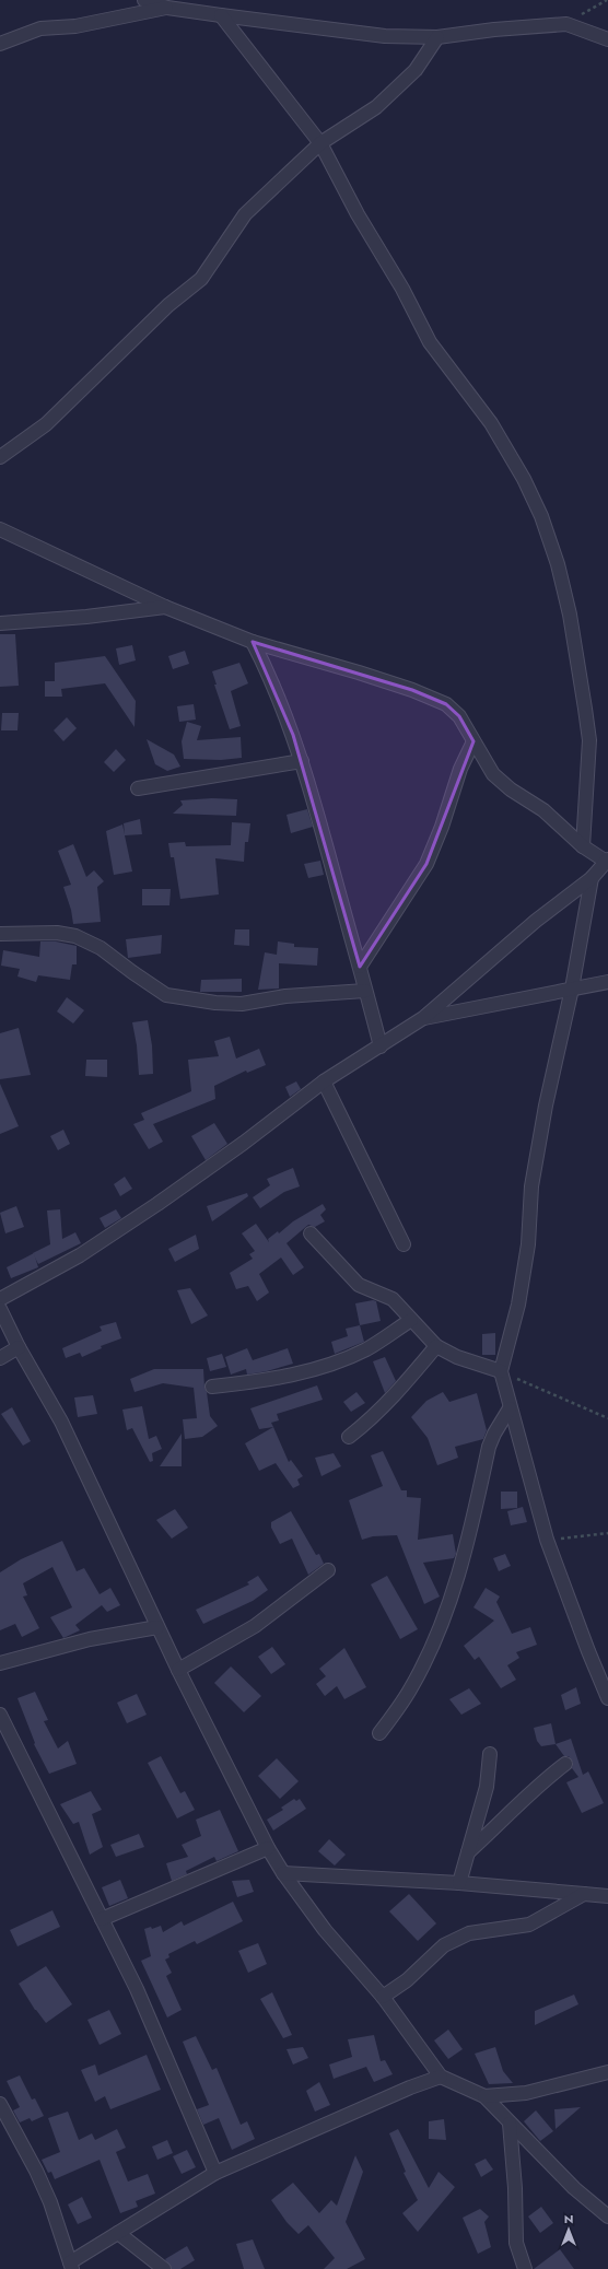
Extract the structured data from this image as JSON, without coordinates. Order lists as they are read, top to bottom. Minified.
{"north":"top"}
